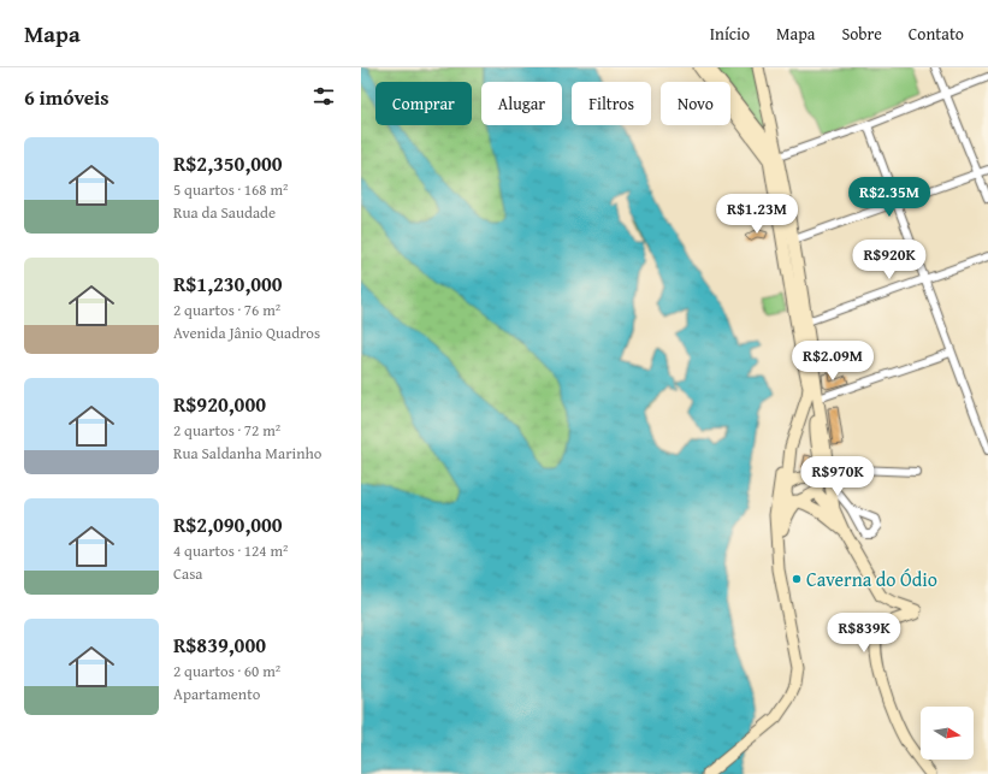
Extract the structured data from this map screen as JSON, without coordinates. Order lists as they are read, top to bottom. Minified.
{"places":["Caverna do Ódio"],"north":"right","page":{"header":"Mapa","nav":["Início","Mapa","Sobre","Contato"],"heading":"6 imóveis","chip":["Comprar","Alugar","Filtros","Novo"],"list":[{"name":"R$2,350,000","note":"5 quartos · 168 m² · Rua da Saudade"},{"name":"R$1,230,000","note":"2 quartos · 76 m² · Avenida Jânio Quadros"},{"name":"R$920,000","note":"2 quartos · 72 m² · Rua Saldanha Marinho"},{"name":"R$2,090,000","note":"4 quartos · 124 m² · Casa"},{"name":"R$839,000","note":"2 quartos · 60 m² · Apartamento"}],"price":["R$2.35M","R$1.23M","R$920K","R$2.09M","R$970K","R$839K"]}}
